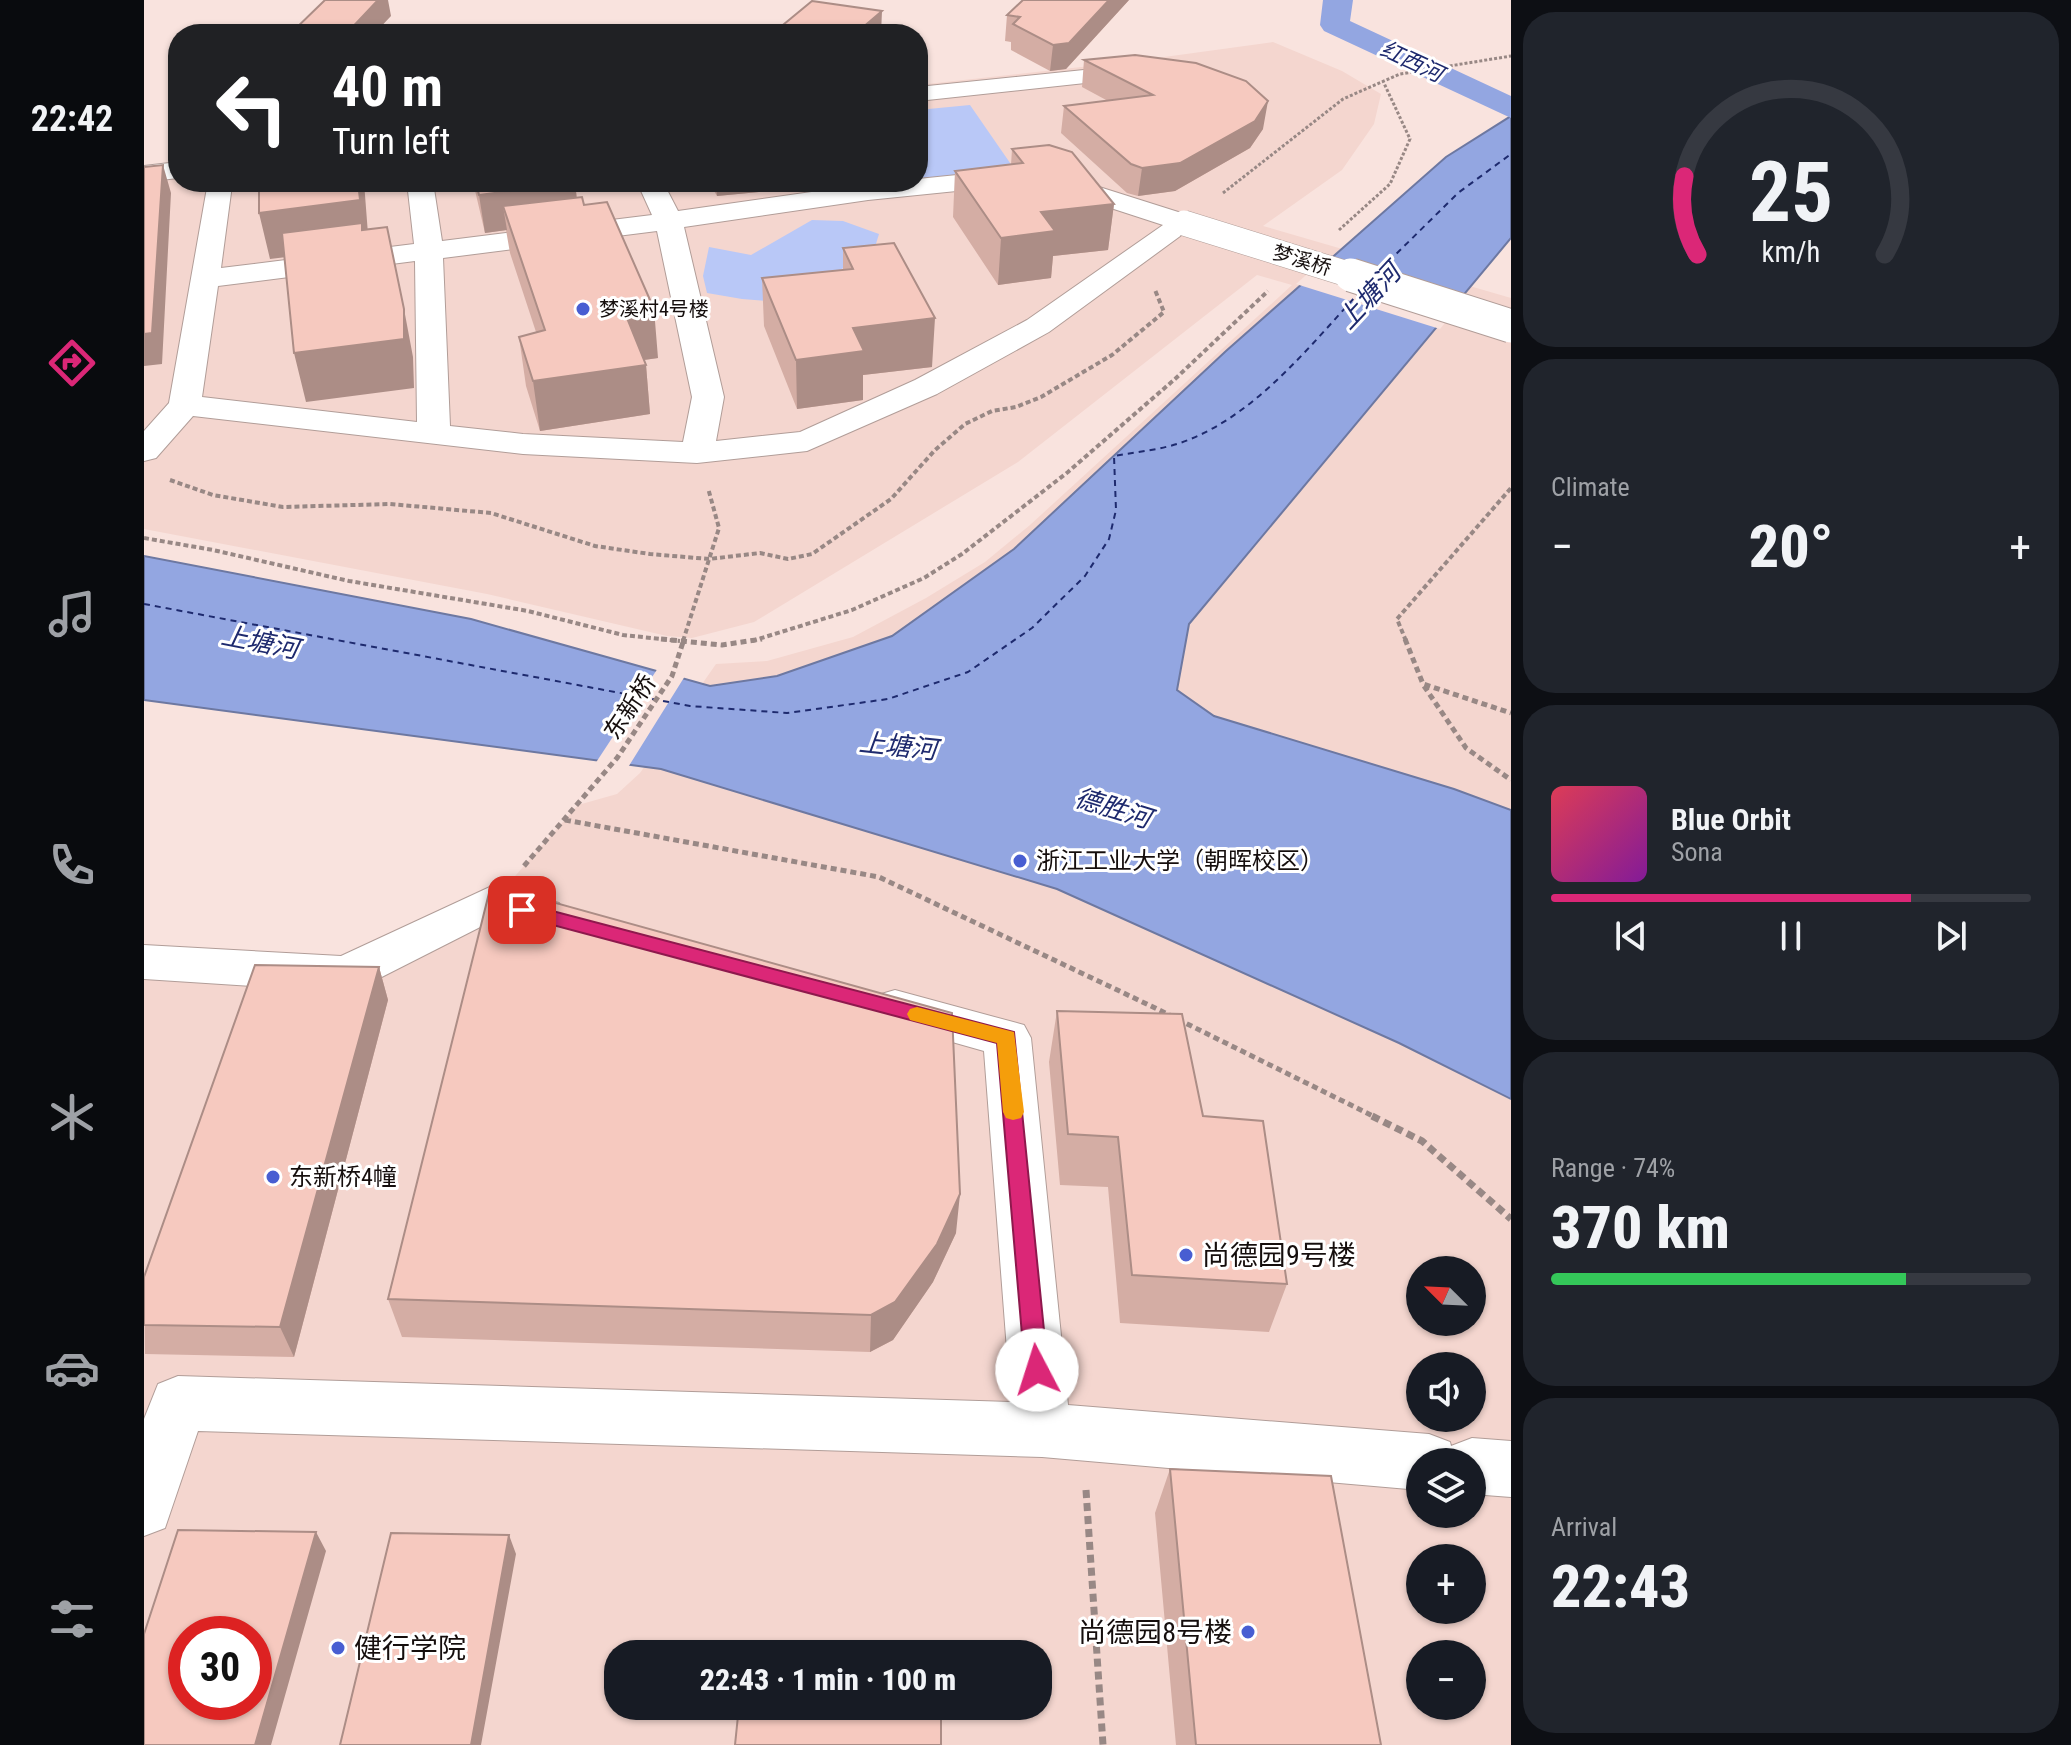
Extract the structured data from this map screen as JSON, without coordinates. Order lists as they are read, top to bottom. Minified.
{"streets":{"street":["梦溪桥"],"path":["东新桥"]},"water":["红西河","上塘河","德胜河"],"places":["梦溪村4号楼","浙江工业大学（朝晖校区）","东新桥4幢","尚德园9号楼","尚德园8号楼","健行学院"],"north":"top left","page":{"tabs":"22:42","turn":["40 m","Turn left"],"tile":["Climate",["Range · 74%","370 km"],["Arrival","22:43"]],"heat":["−","20°","+"],"song":["Blue Orbit","Sona"],"map_buttons":["+","−"],"limit":"30","trip":"22:43 · 1 min · 100 m","gauge":["25","km/h"]}}
